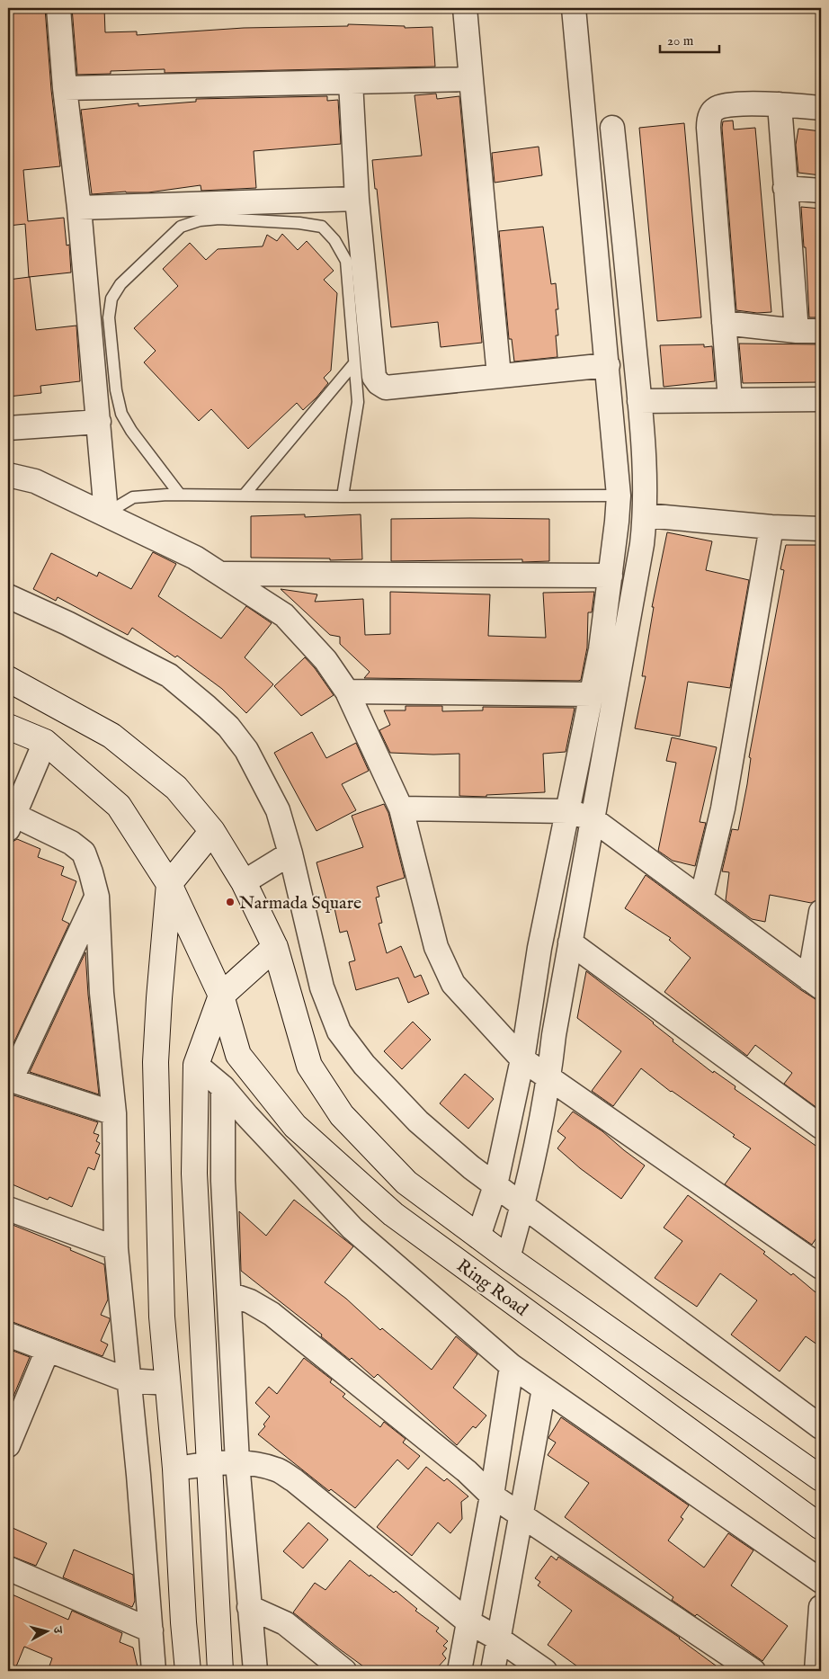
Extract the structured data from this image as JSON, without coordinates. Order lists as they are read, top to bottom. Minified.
{"streets":{"main road":["Ring Road"]},"places":["Narmada Square"],"scale_bar":"20 m","north":"right"}
